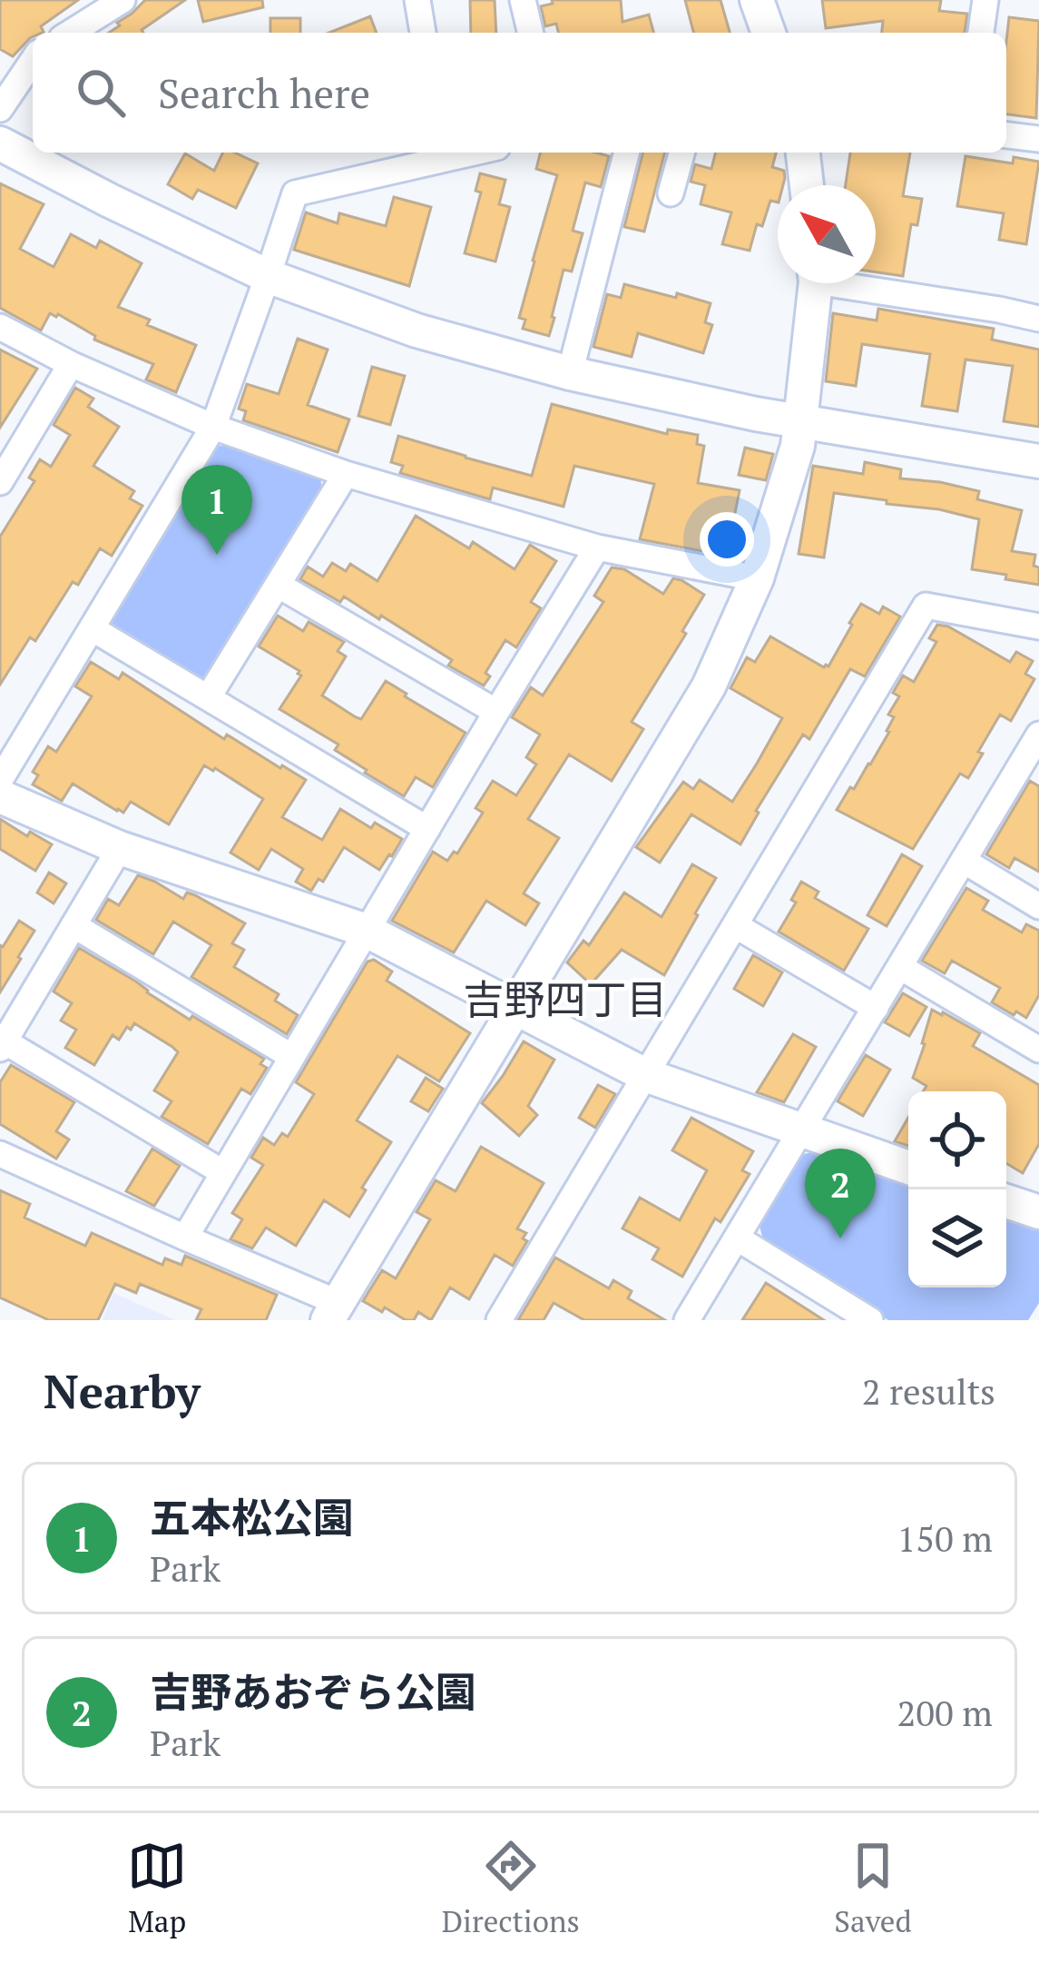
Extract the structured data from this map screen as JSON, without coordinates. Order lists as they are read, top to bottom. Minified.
{"districts":["吉野四丁目"],"north":"top left","page":{"search":"Search here","pins":["1","2"],"heading":["Nearby","2 results"],"list":[{"mark":"1","name":"五本松公園","note":"Park","value":"150 m"},{"mark":"2","name":"吉野あおぞら公園","note":"Park","value":"200 m"}],"nav":["Map","Directions","Saved"]}}
